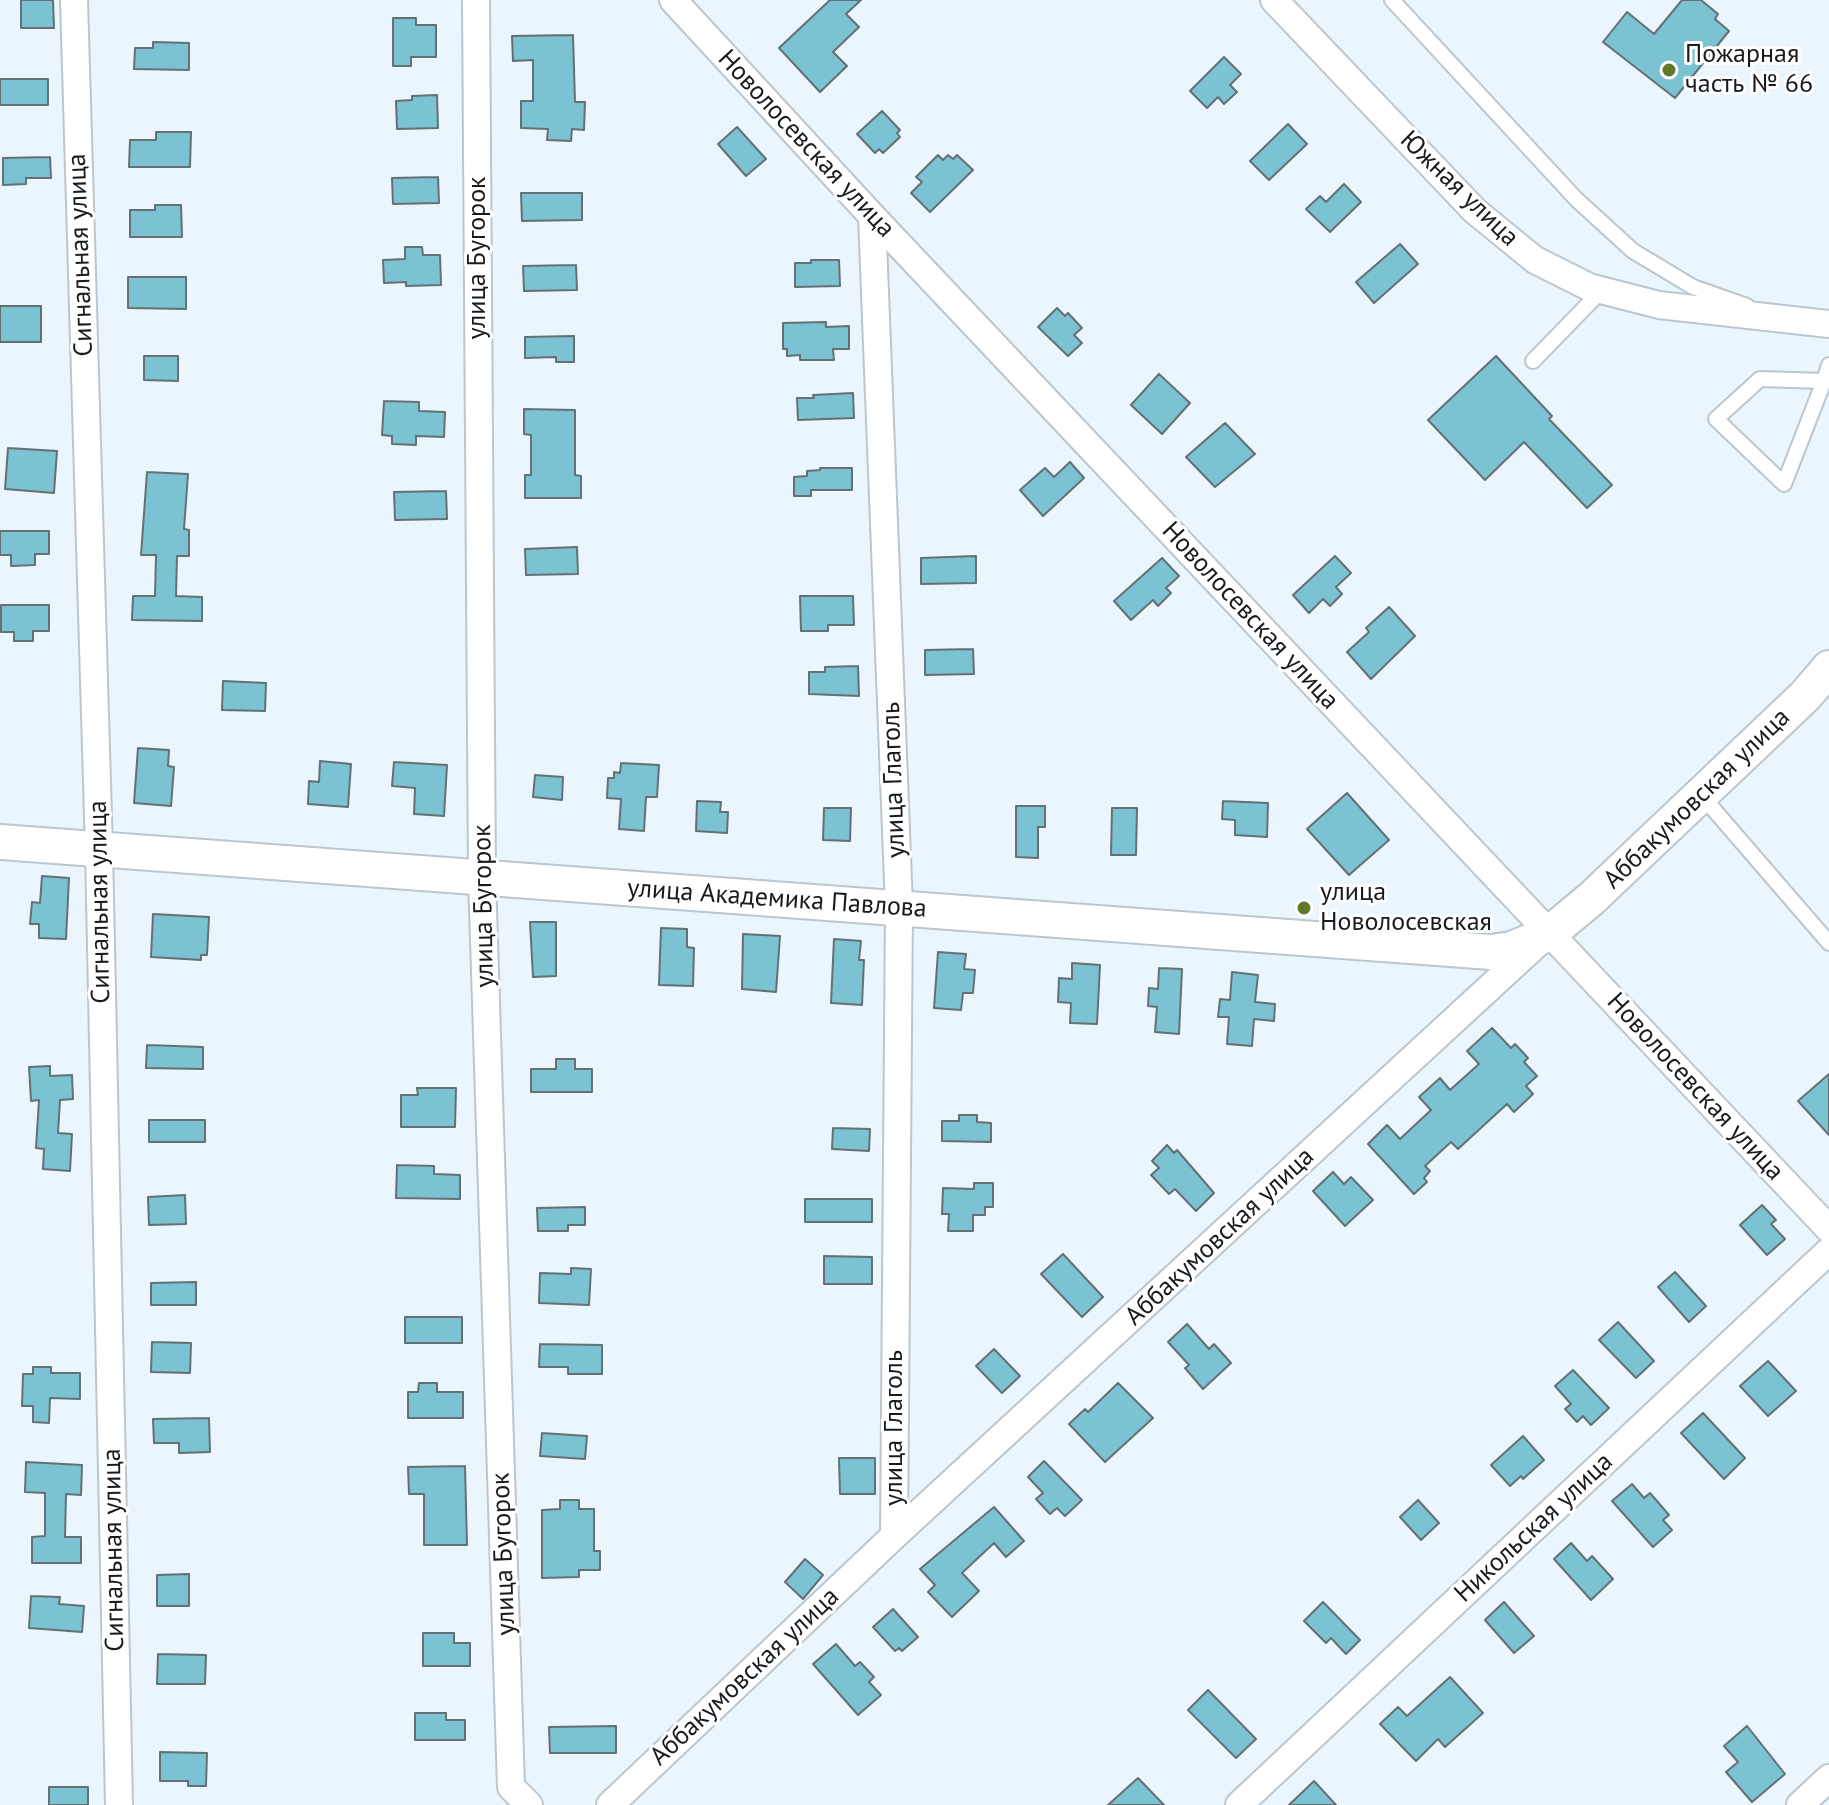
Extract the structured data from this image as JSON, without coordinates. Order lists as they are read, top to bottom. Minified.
{"streets":{"street":["Новолосевская улица","Южная улица","Сигнальная улица","улица Бугорок","улица Глаголь","Аббакумовская улица","улица Академика Павлова","Никольская улица"]},"crossings":[["Новолосевская улица","улица Глаголь"],["Новолосевская улица","Аббакумовская улица"],["Новолосевская улица","улица Академика Павлова"],["Сигнальная улица","улица Академика Павлова"],["улица Бугорок","улица Академика Павлова"],["улица Глаголь","Аббакумовская улица"],["улица Глаголь","улица Академика Павлова"],["Аббакумовская улица","улица Академика Павлова"]],"places":["Пожарная часть № 66","улица Новолосевская"]}
